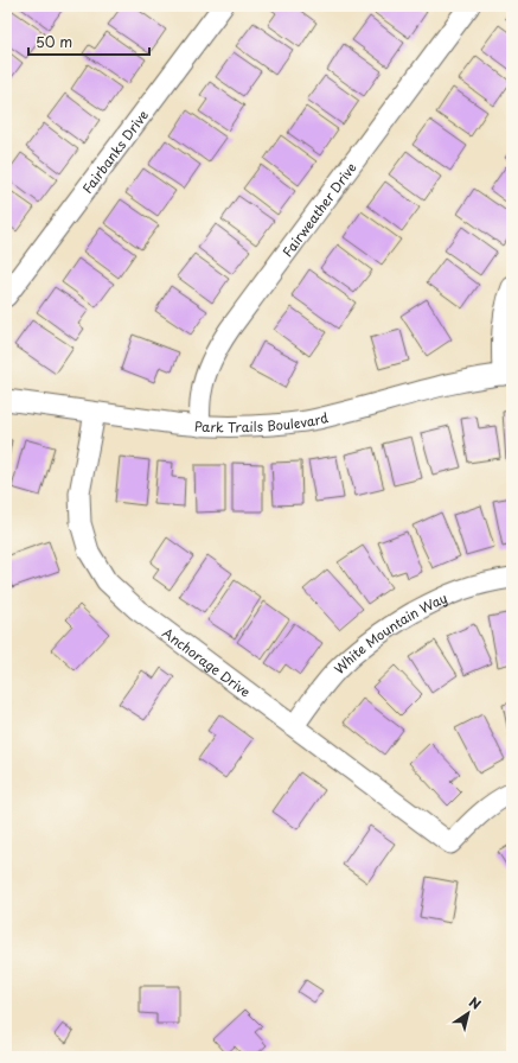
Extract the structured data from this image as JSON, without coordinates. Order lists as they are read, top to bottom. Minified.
{"streets":{"street":["Fairbanks Drive","Fairweather Drive","Park Trails Boulevard","White Mountain Way","Anchorage Drive"]},"crossings":[["Fairweather Drive","Park Trails Boulevard"],["Park Trails Boulevard","Anchorage Drive"],["White Mountain Way","Anchorage Drive"]],"scale_bar":"50 m","north":"top right"}
